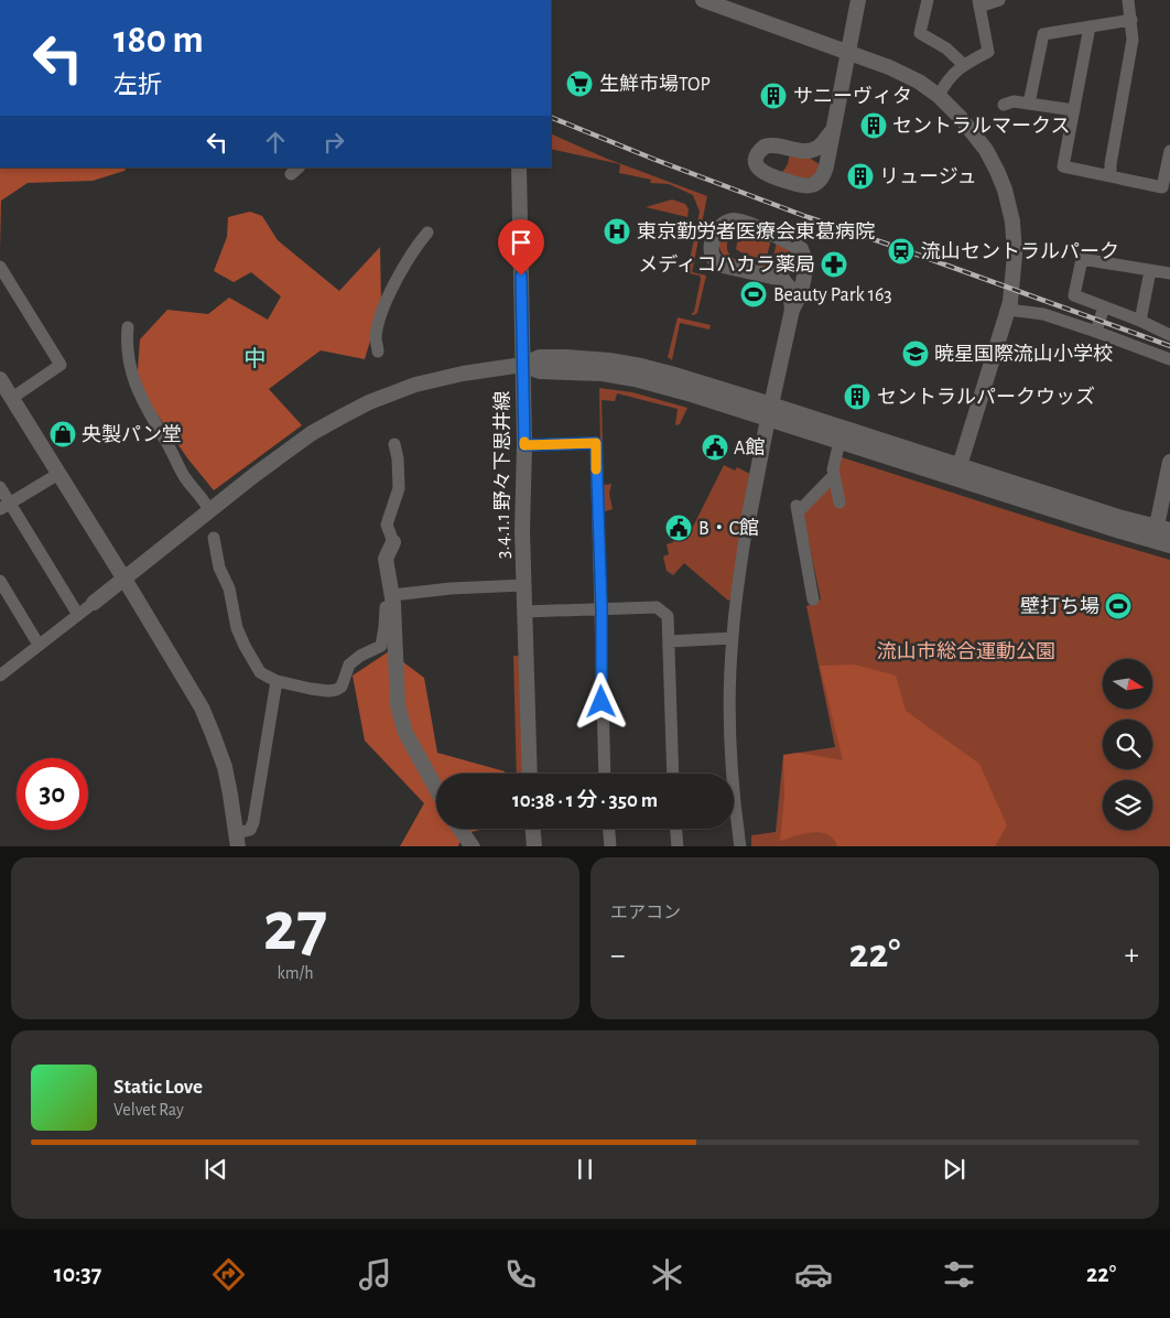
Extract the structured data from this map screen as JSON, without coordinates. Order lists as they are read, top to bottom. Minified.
{"streets":{"street":["3.4.1.1 野々下思井線"]},"districts":["中"],"parks":["流山市総合運動公園"],"places":{"supermarket":["生鮮市場TOP"],"building":["サニーヴィタ","セントラルマークス","リュージュ","セントラルパークウッズ"],"hospital":["東京勤労者医療会東葛病院"],"station":["流山セントラルパーク"],"pharmacy":["メディコハカラ薬局"],"sports":["Beauty Park 163","壁打ち場"],"school or university":["暁星国際流山小学校"],"shop":["央製パン堂"],"public building":["A館","B・C館"]},"north":"right","page":{"turn":["180 m","左折"],"limit":"30","trip":"10:38 · 1 分 · 350 m","tile":[["27","km/h"],"エアコン"],"heat":["−","22°","+"],"song":["Static Love","Velvet Ray"],"tabs":["10:37","22°"]}}
